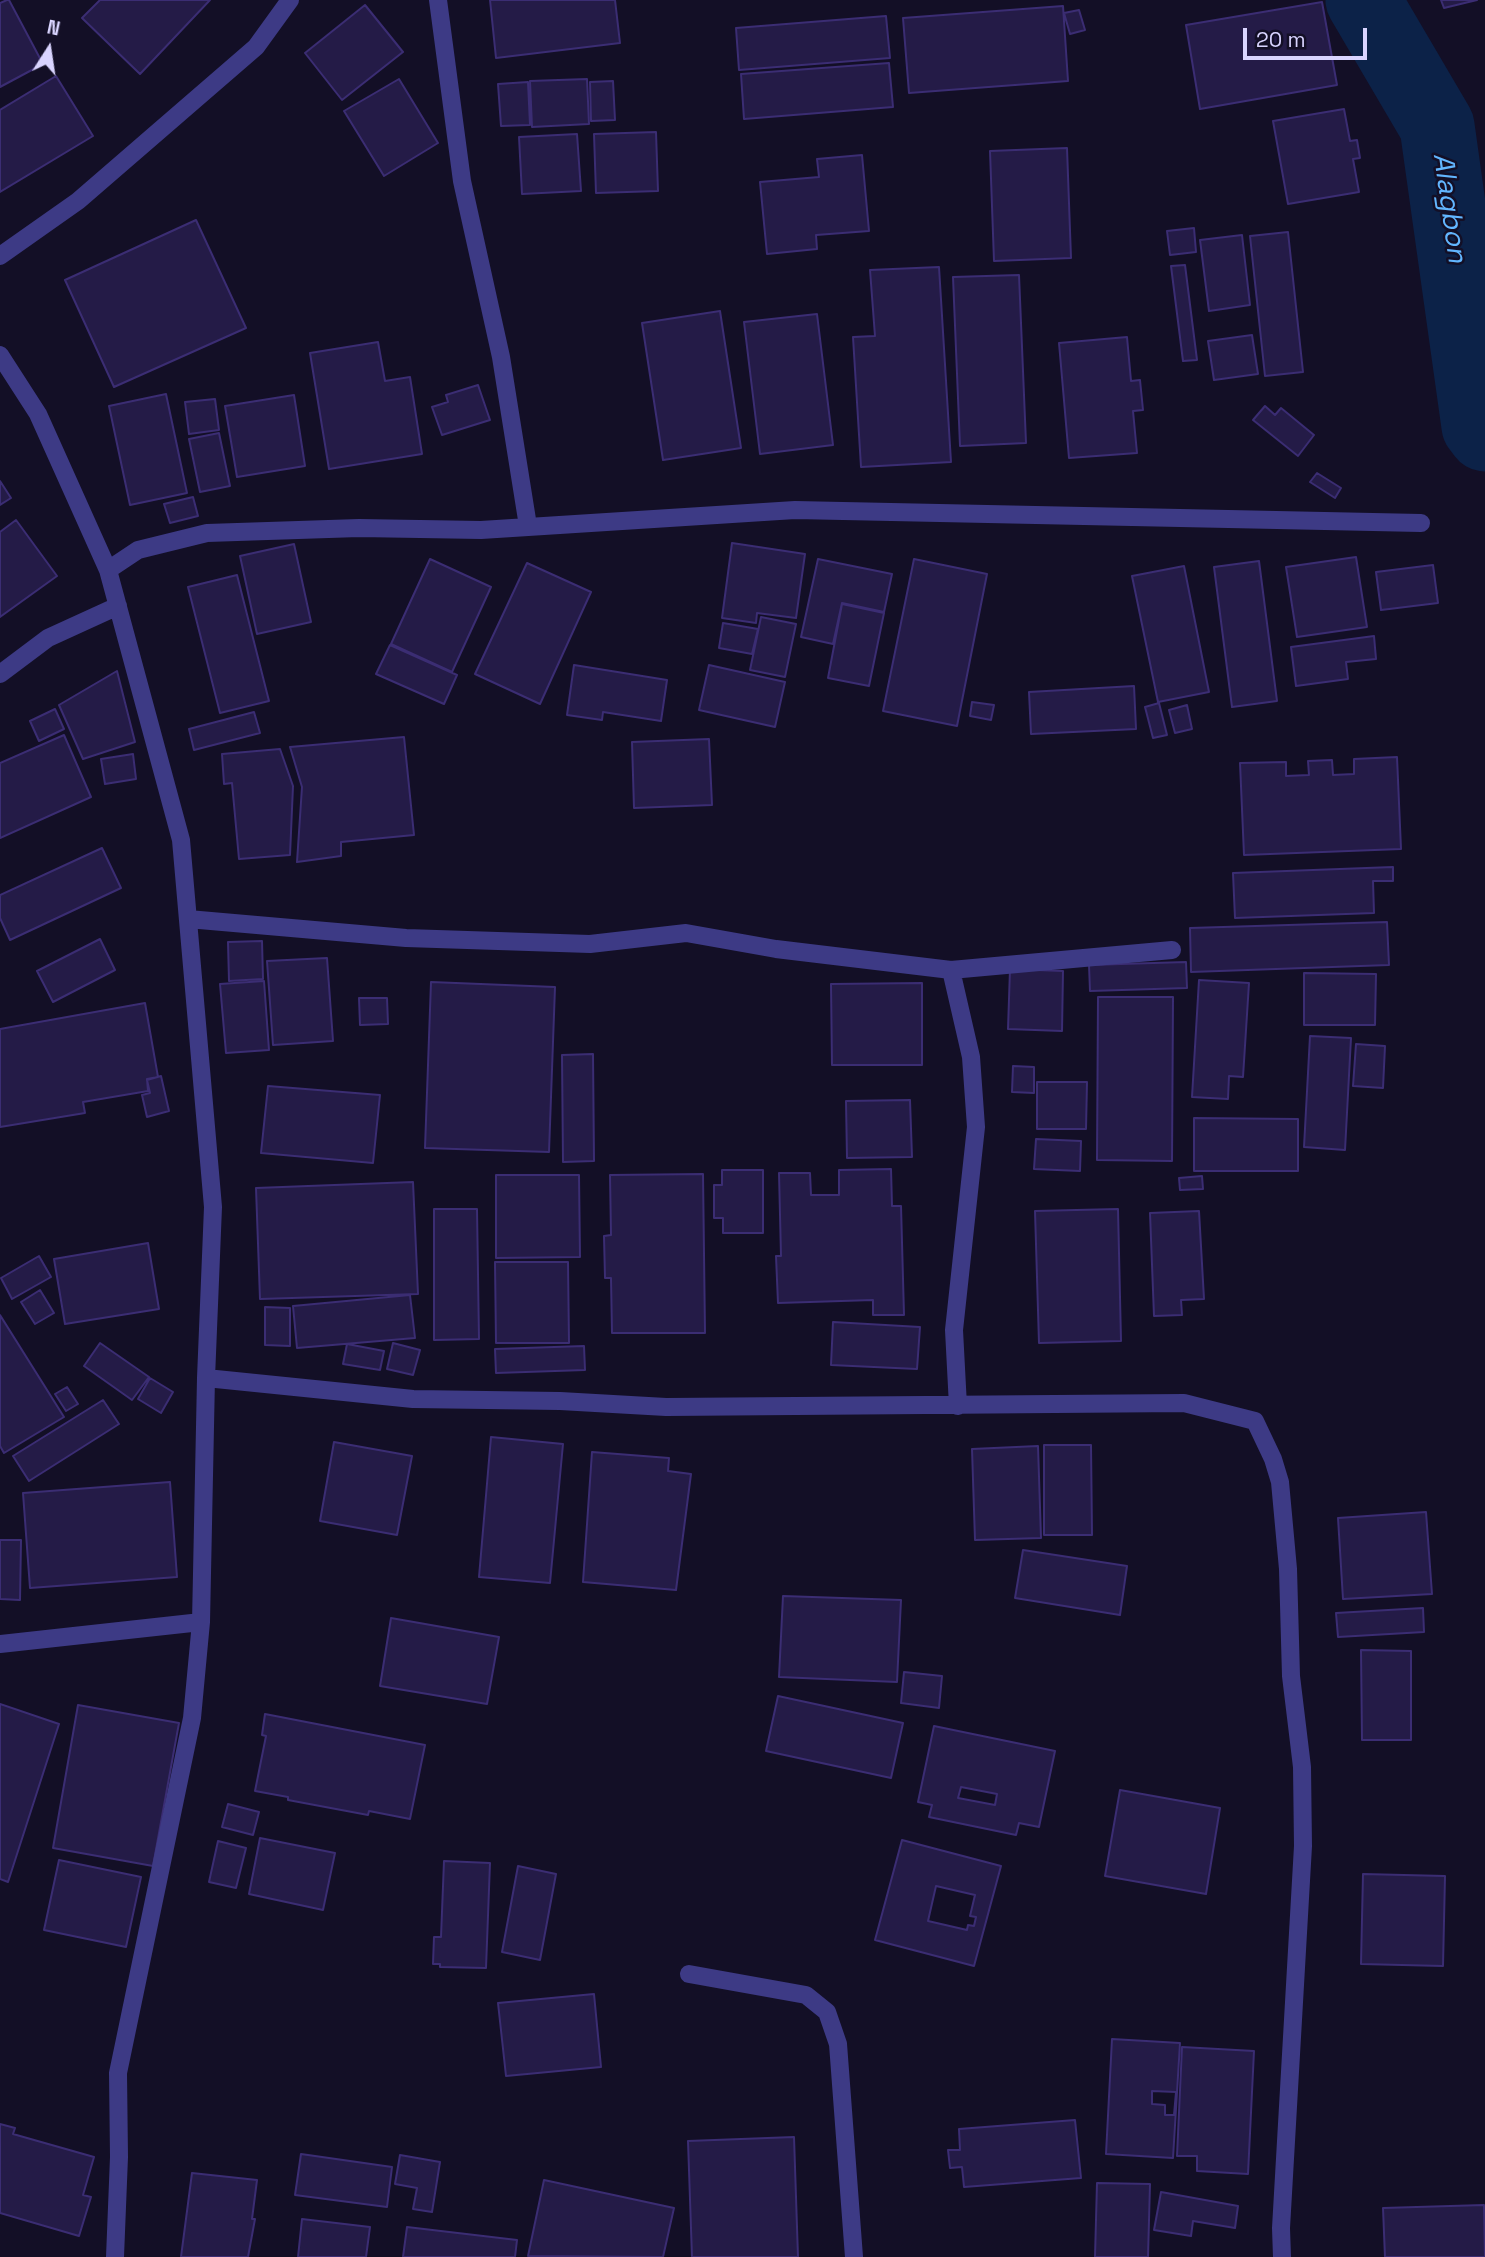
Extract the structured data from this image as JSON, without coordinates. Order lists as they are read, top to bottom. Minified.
{"water":["Alagbon"],"scale_bar":"20 m","north":"top"}
